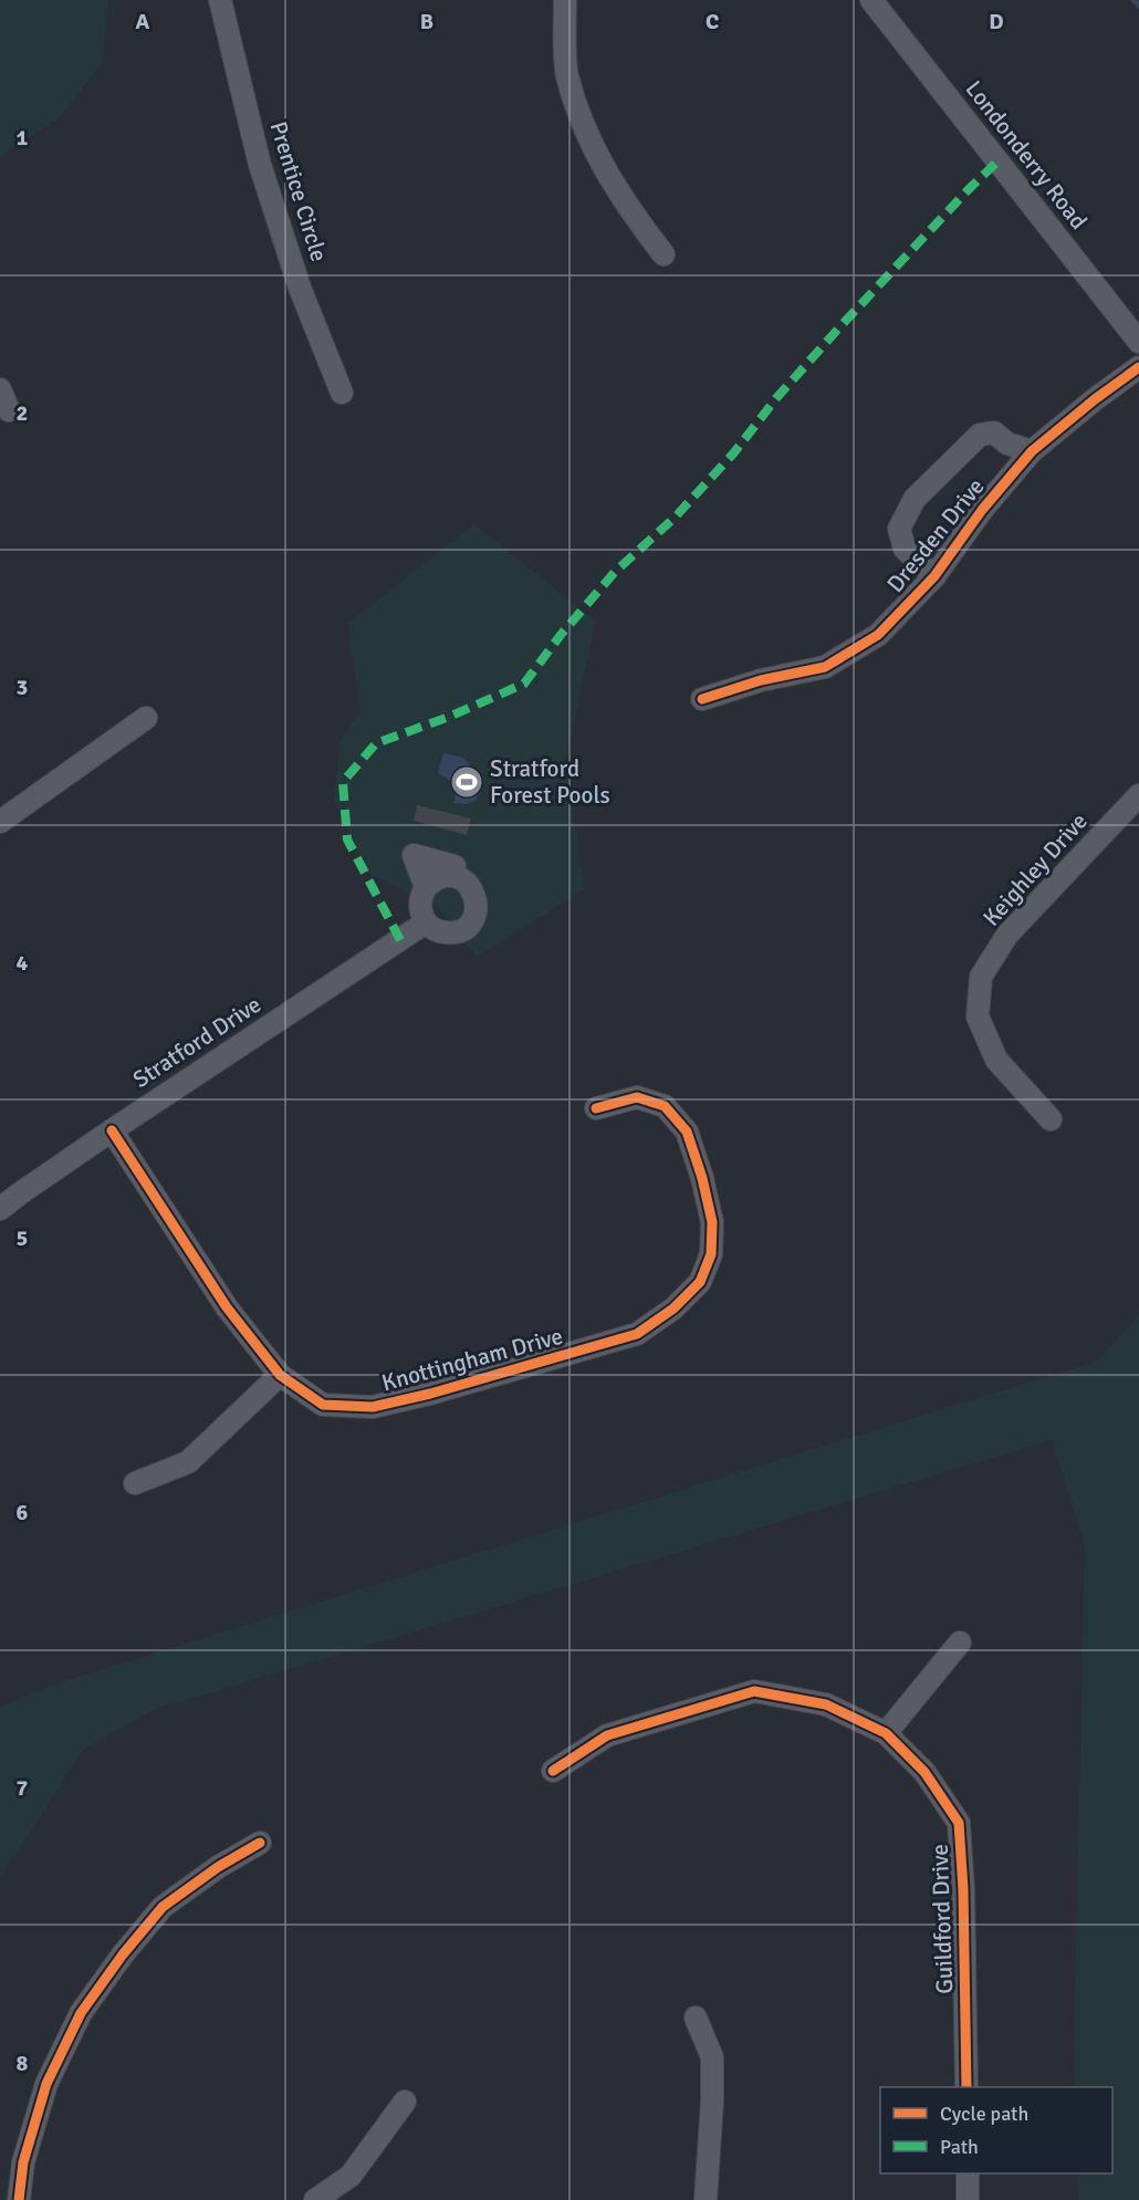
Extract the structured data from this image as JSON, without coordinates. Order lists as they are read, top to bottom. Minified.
{"streets":{"street":["Londonderry Road","Prentice Circle","Dresden Drive","Keighley Drive","Stratford Drive","Knottingham Drive","Guildford Drive"]},"crossings":[["Stratford Drive","Knottingham Drive"]],"places":{"sports":["Stratford Forest Pools"]},"legend":["Cycle path","Path"],"grid":{"columns":["A","B","C","D"],"rows":["1","2","3","4","5","6","7","8"]}}
